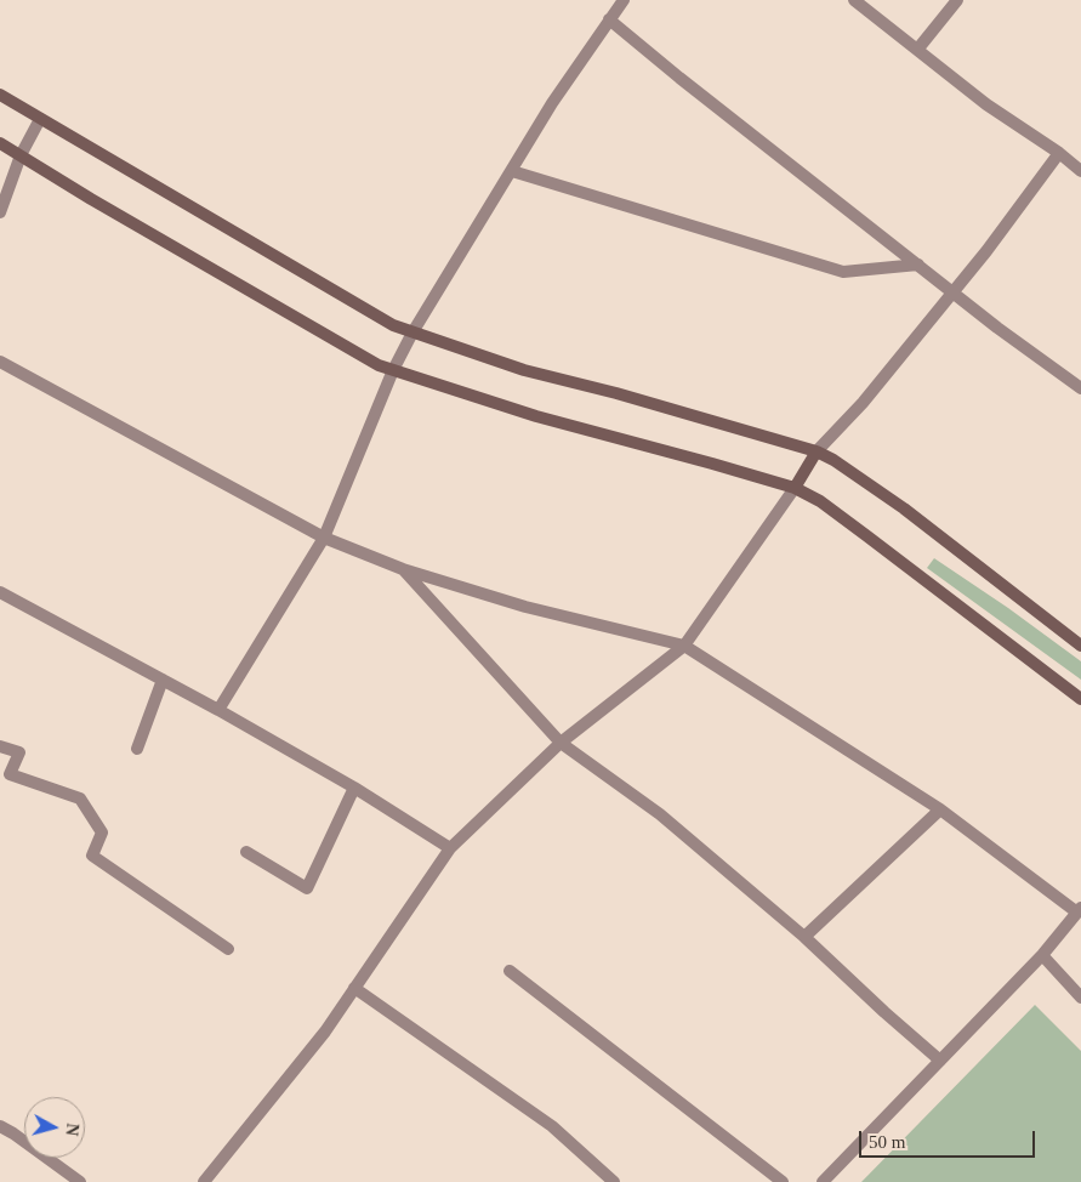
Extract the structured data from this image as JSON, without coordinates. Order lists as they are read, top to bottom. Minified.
{"scale_bar":"50 m","north":"right"}
